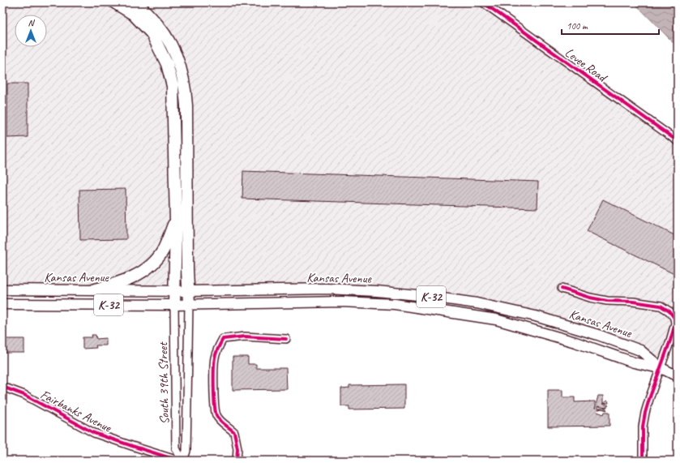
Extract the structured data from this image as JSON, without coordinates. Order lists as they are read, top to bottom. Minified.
{"streets":{"main road":["Kansas Avenue","K-32"],"street":["Levee Road","South 39th Street","Fairbanks Avenue"]},"crossings":[["Kansas Avenue","South 39th Street"]],"scale_bar":"100 m","north":"top"}
